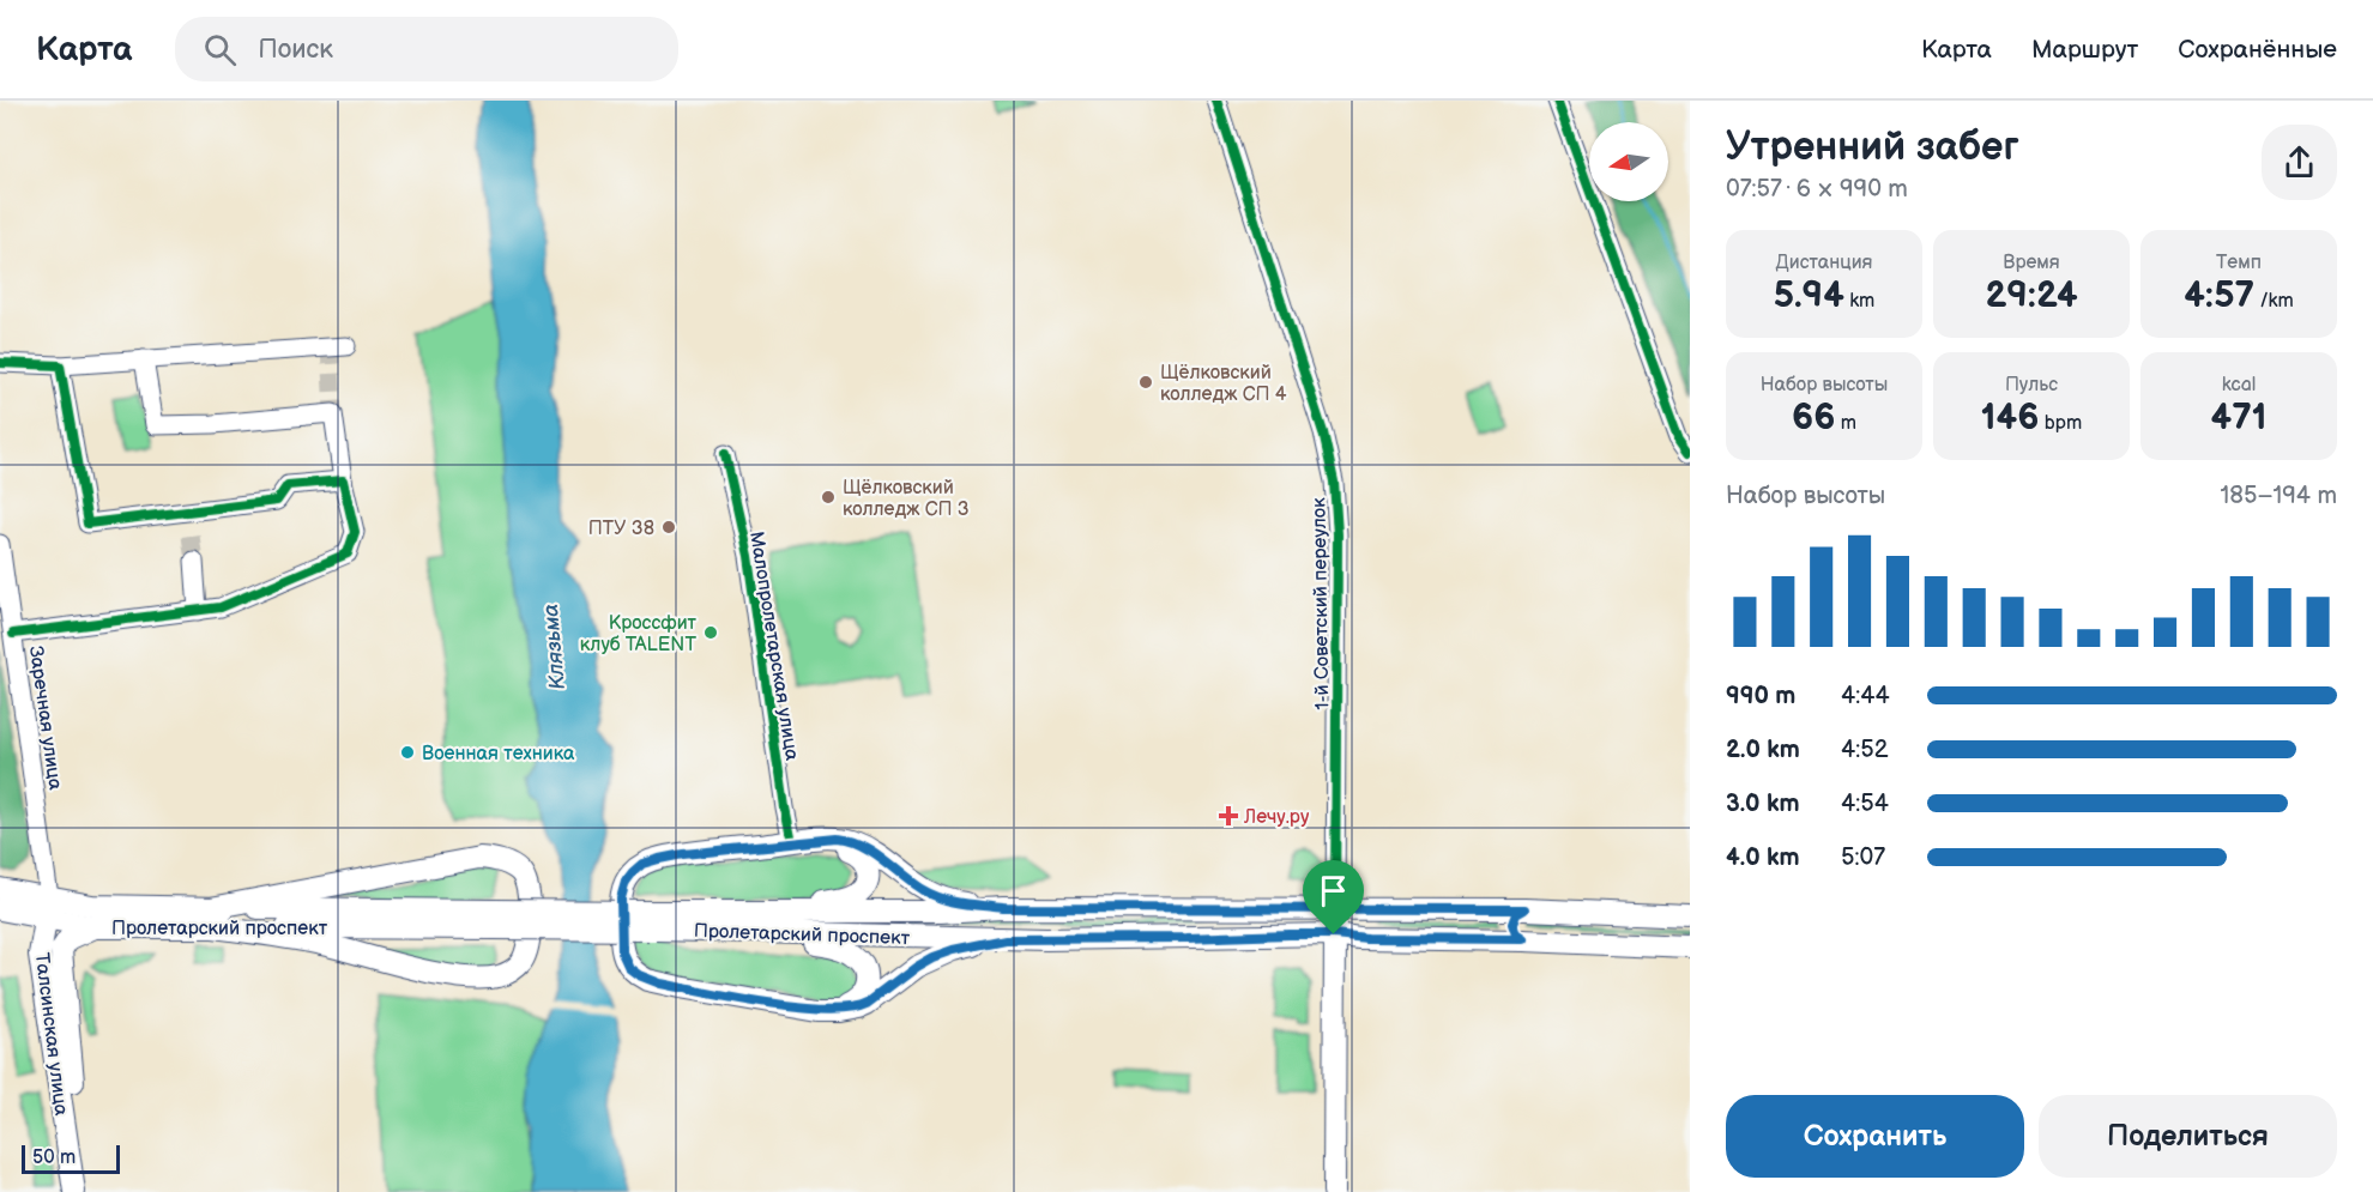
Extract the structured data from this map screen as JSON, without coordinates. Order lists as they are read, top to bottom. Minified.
{"streets":{"main road":["Пролетарский проспект","Талсинская улица"],"street":["1-й Советский переулок","Малопролетарская улица","Заречная улица"]},"crossings":[["1-й Советский переулок","Пролетарский проспект"],["Заречная улица","Пролетарский проспект"],["Заречная улица","Талсинская улица"],["Пролетарский проспект","Талсинская улица"]],"water":["Клязьма"],"places":{"other":["Щёлковский колледж СП 4","Щёлковский колледж СП 3","ПТУ 38","Кроссфит клуб TALENT","Военная техника"],"health":["Лечу.ру"]},"scale_bar":"50 m","north":"left","page":{"header":"Карта","search":"Поиск","nav":["Карта","Маршрут","Сохранённые"],"heading":["Утренний забег","07:57 · 6 × 990 m"],"stats":[["Дистанция","5.94 km"],["Время","29:24"],["Темп","4:57 /km"],["Набор высоты","66 m"],["Пульс","146 bpm"],["kcal","471"]],"chart":["Набор высоты","185–194 m"],"list":[{"name":"990 m","note":"4:44"},{"name":"2.0 km","note":"4:52"},{"name":"3.0 km","note":"4:54"},{"name":"4.0 km","note":"5:07"}],"buttons":["Сохранить","Поделиться"],"scale":"50 m"}}
